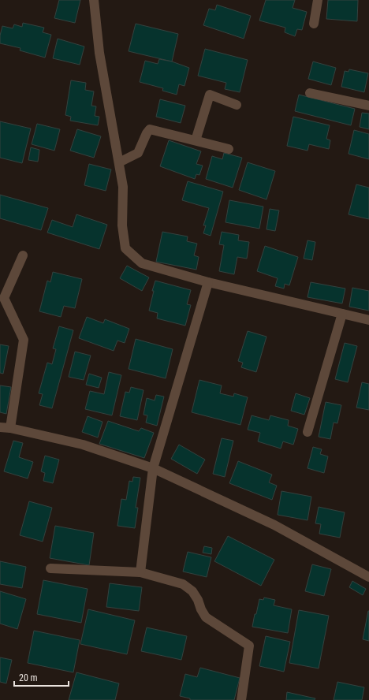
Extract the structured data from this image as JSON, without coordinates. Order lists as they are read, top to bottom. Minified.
{"scale_bar":"20 m"}
